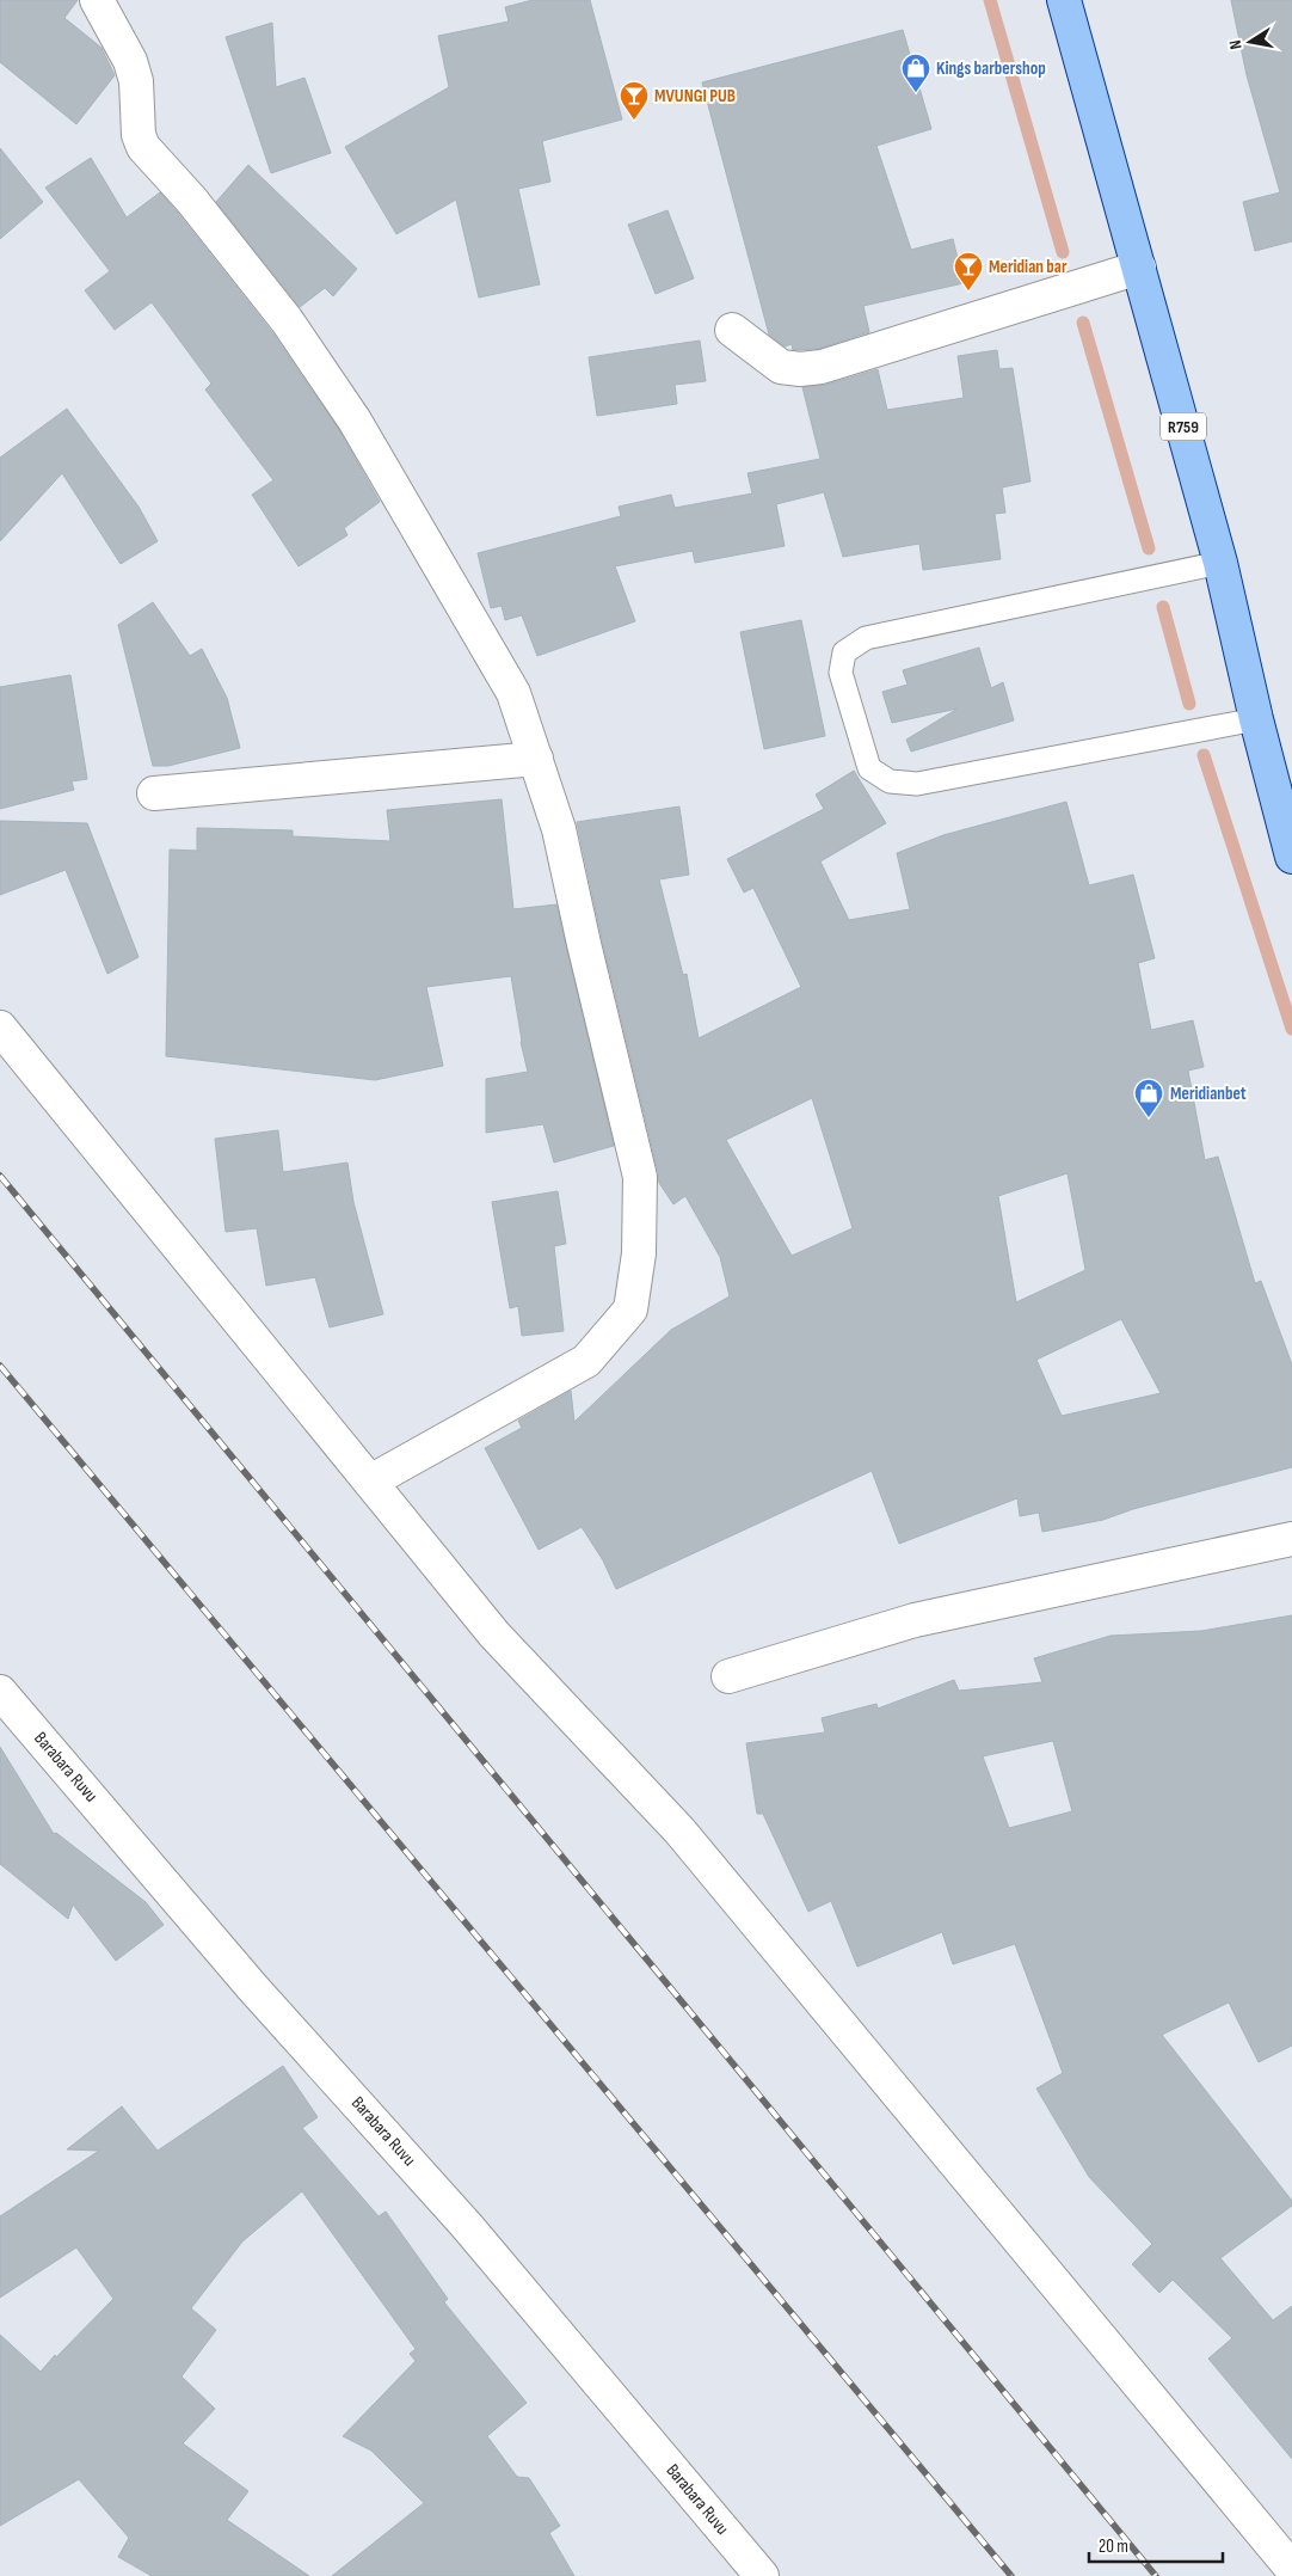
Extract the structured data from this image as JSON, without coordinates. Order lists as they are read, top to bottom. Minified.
{"streets":{"main road":["R759"],"street":["Barabara Ruvu"]},"places":{"shop":["Kings barbershop","Meridianbet"],"bar":["MVUNGI PUB","Meridian bar"]},"scale_bar":"20 m","north":"left"}
